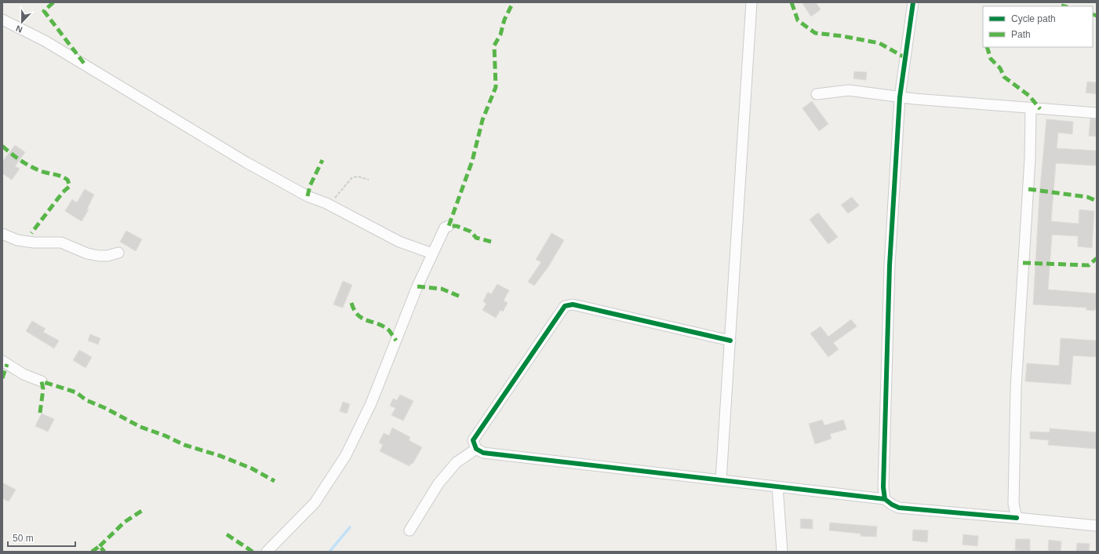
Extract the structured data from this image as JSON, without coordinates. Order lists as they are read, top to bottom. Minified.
{"legend":["Cycle path","Path"],"scale_bar":"50 m","north":"bottom"}
